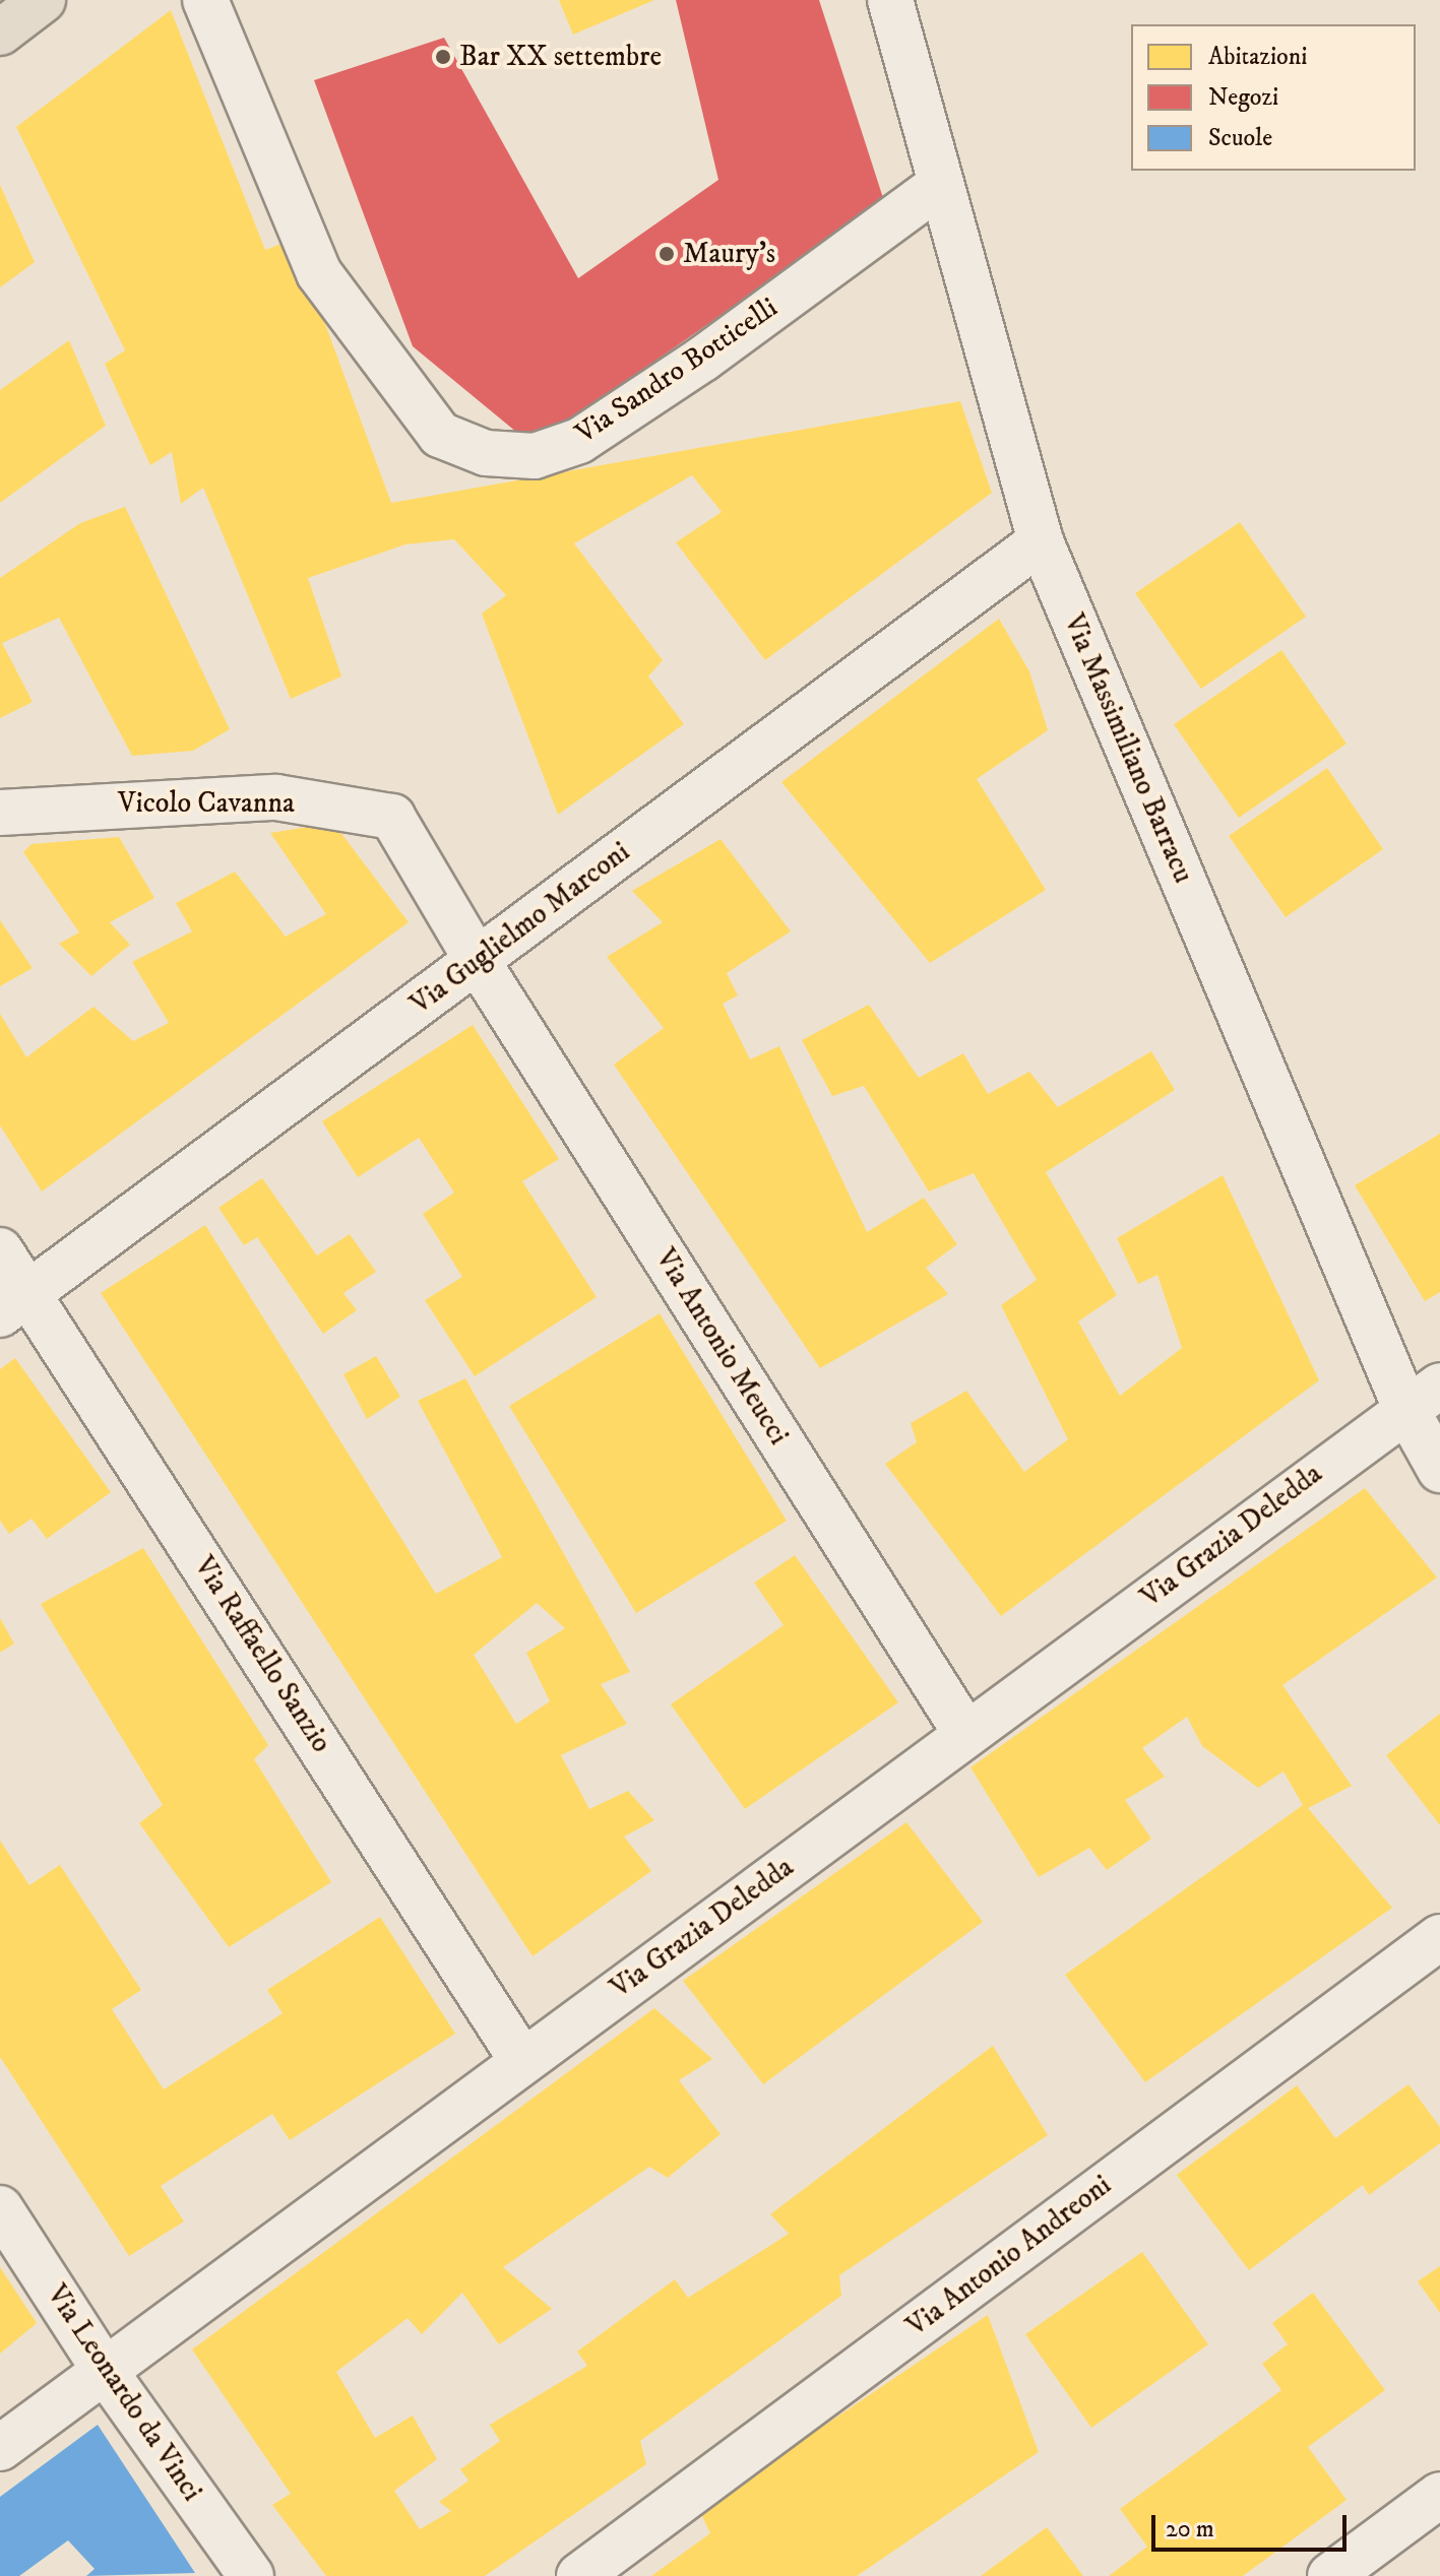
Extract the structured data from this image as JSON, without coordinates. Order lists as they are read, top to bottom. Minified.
{"streets":{"street":["Via Sandro Botticelli","Via Massimiliano Barracu","Vicolo Cavanna","Via Guglielmo Marconi","Via Antonio Meucci","Via Grazia Deledda","Via Raffaello Sanzio","Via Antonio Andreoni","Via Leonardo da Vinci"]},"crossings":[["Via Sandro Botticelli","Via Massimiliano Barracu"],["Via Massimiliano Barracu","Via Guglielmo Marconi"],["Via Massimiliano Barracu","Via Grazia Deledda"],["Vicolo Cavanna","Via Guglielmo Marconi"],["Vicolo Cavanna","Via Antonio Meucci"],["Via Guglielmo Marconi","Via Antonio Meucci"],["Via Guglielmo Marconi","Via Raffaello Sanzio"],["Via Antonio Meucci","Via Grazia Deledda"],["Via Grazia Deledda","Via Raffaello Sanzio"],["Via Grazia Deledda","Via Leonardo da Vinci"]],"places":["Bar XX settembre","Maury's"],"legend":["Abitazioni","Negozi","Scuole"],"scale_bar":"20 m"}
